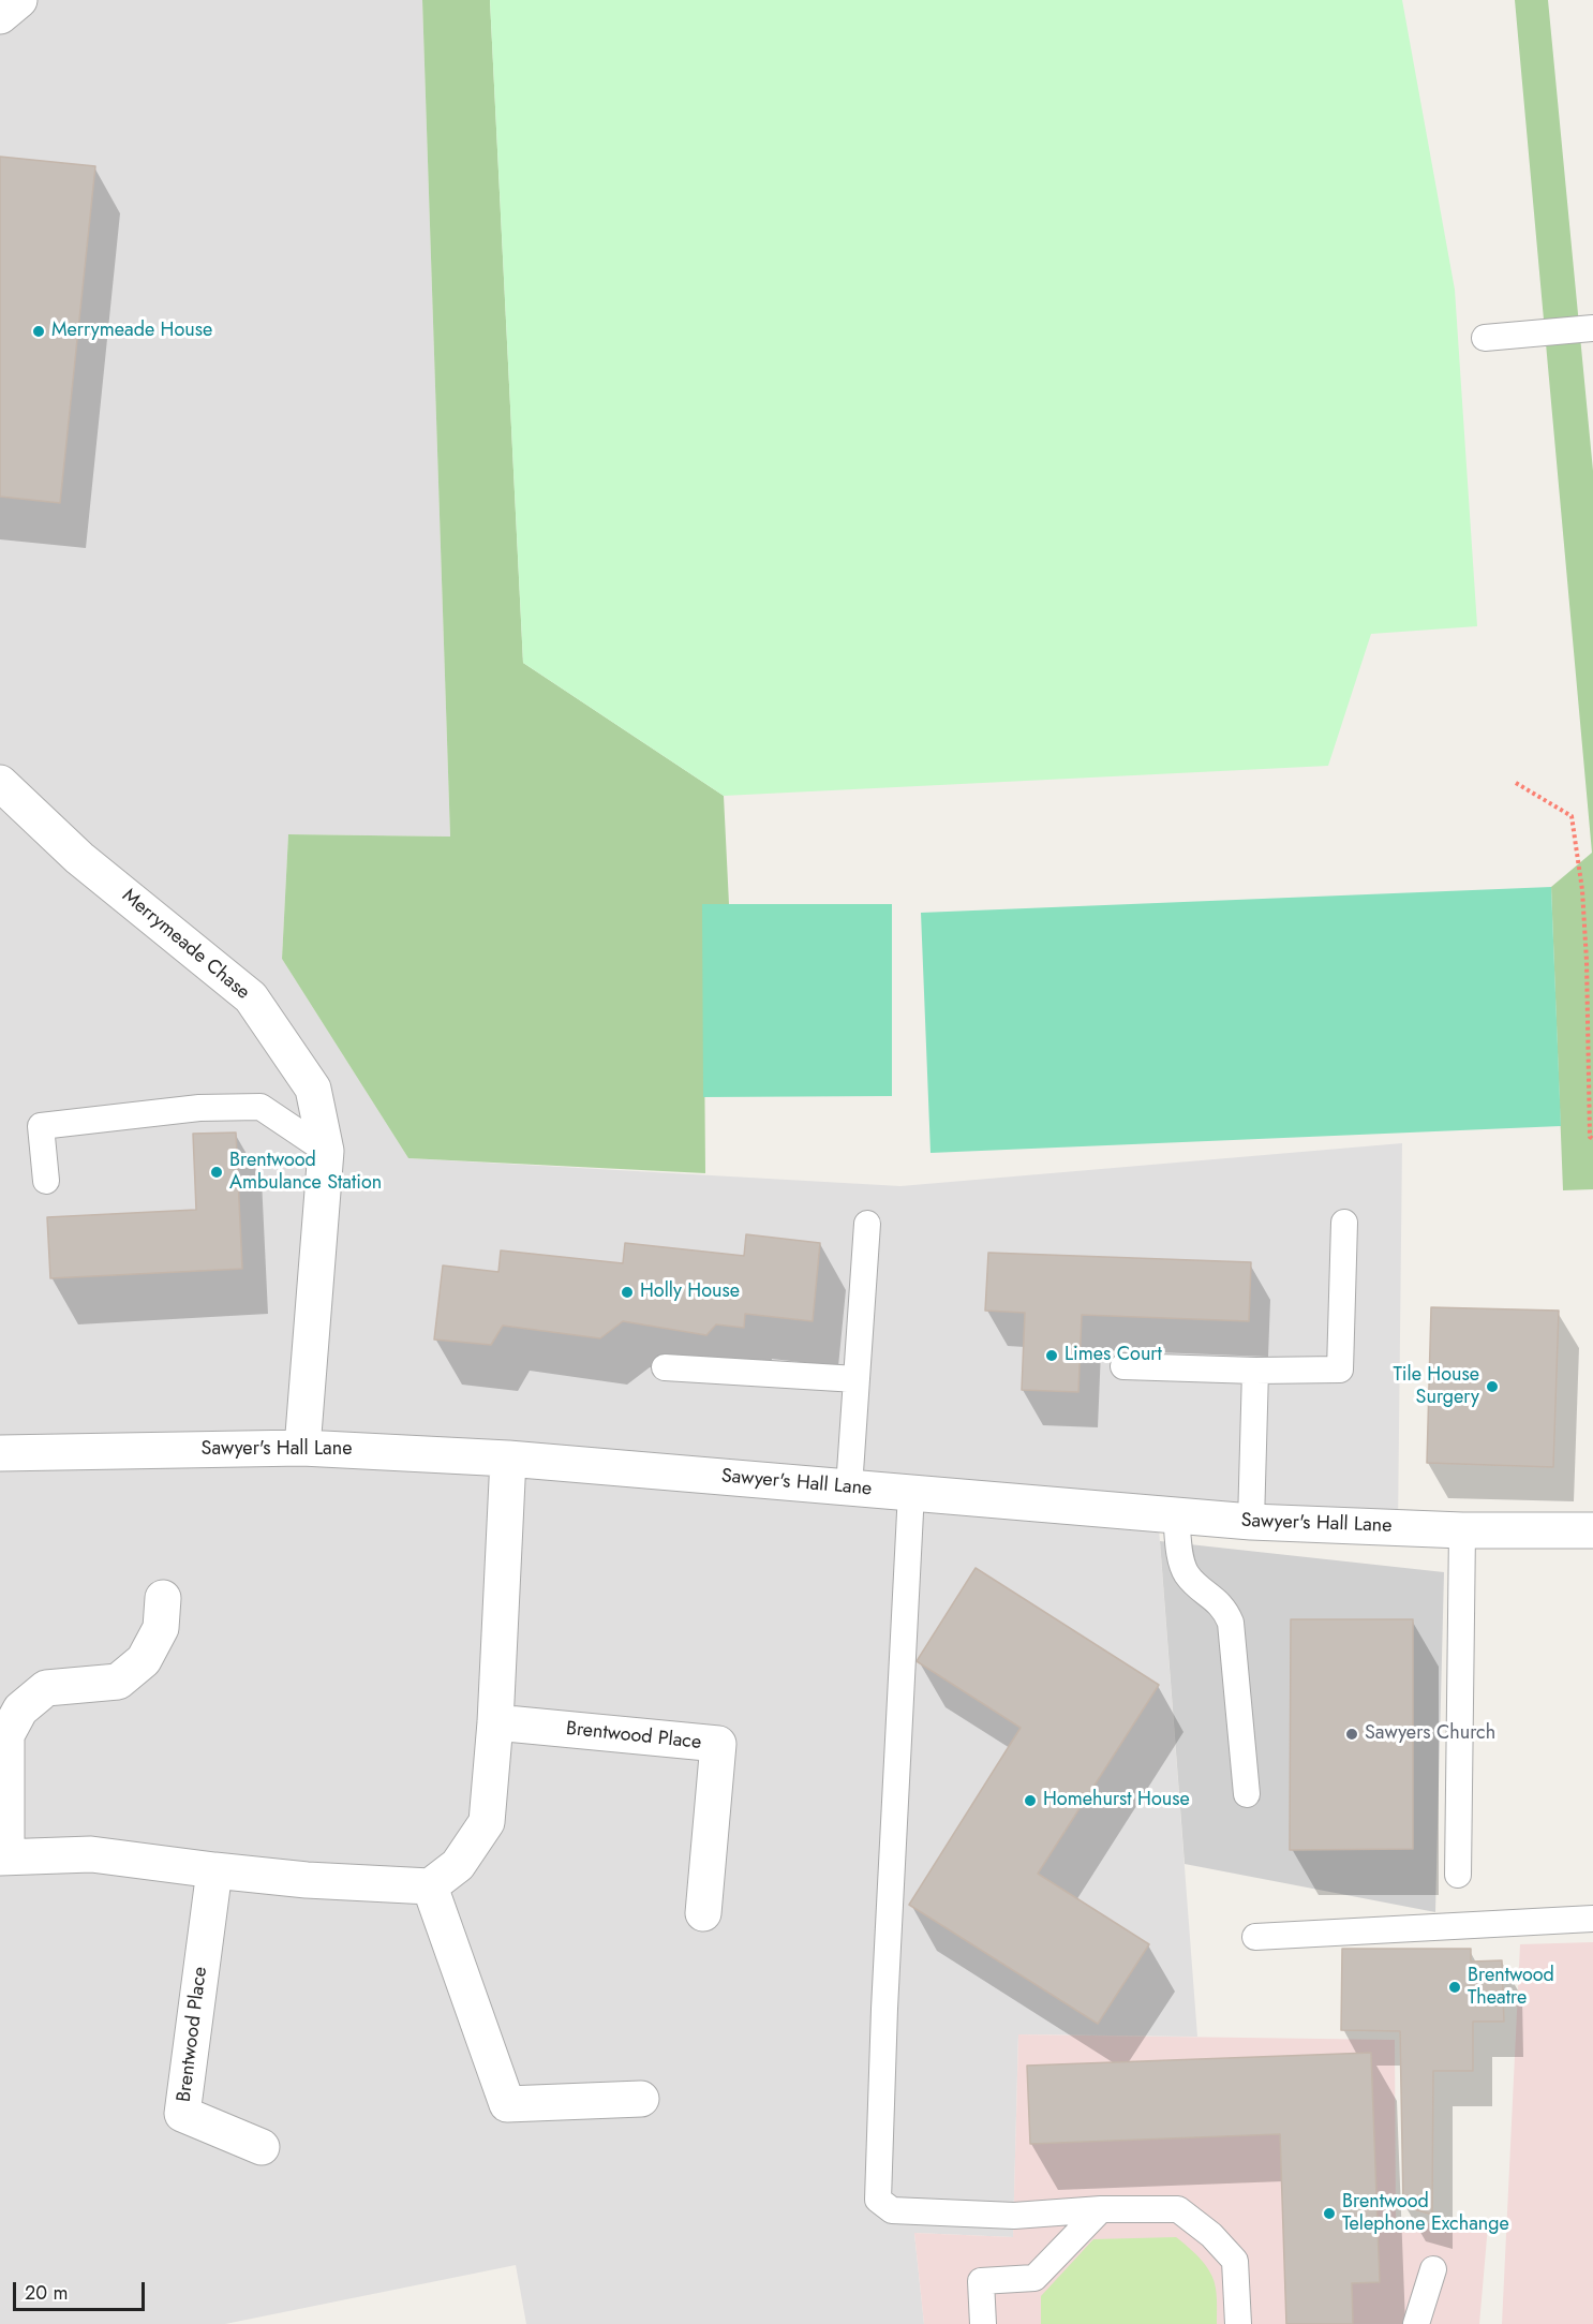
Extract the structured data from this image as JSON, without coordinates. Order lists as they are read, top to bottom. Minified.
{"streets":{"street":["Merrymeade Chase","Sawyer's Hall Lane","Brentwood Place"]},"crossings":[["Merrymeade Chase","Sawyer's Hall Lane"]],"places":["Merrymeade House","Brentwood Ambulance Station","Holly House","Limes Court","Tile House Surgery","Sawyers Church","Homehurst House","Brentwood Theatre","Brentwood Telephone Exchange"],"scale_bar":"20 m"}
